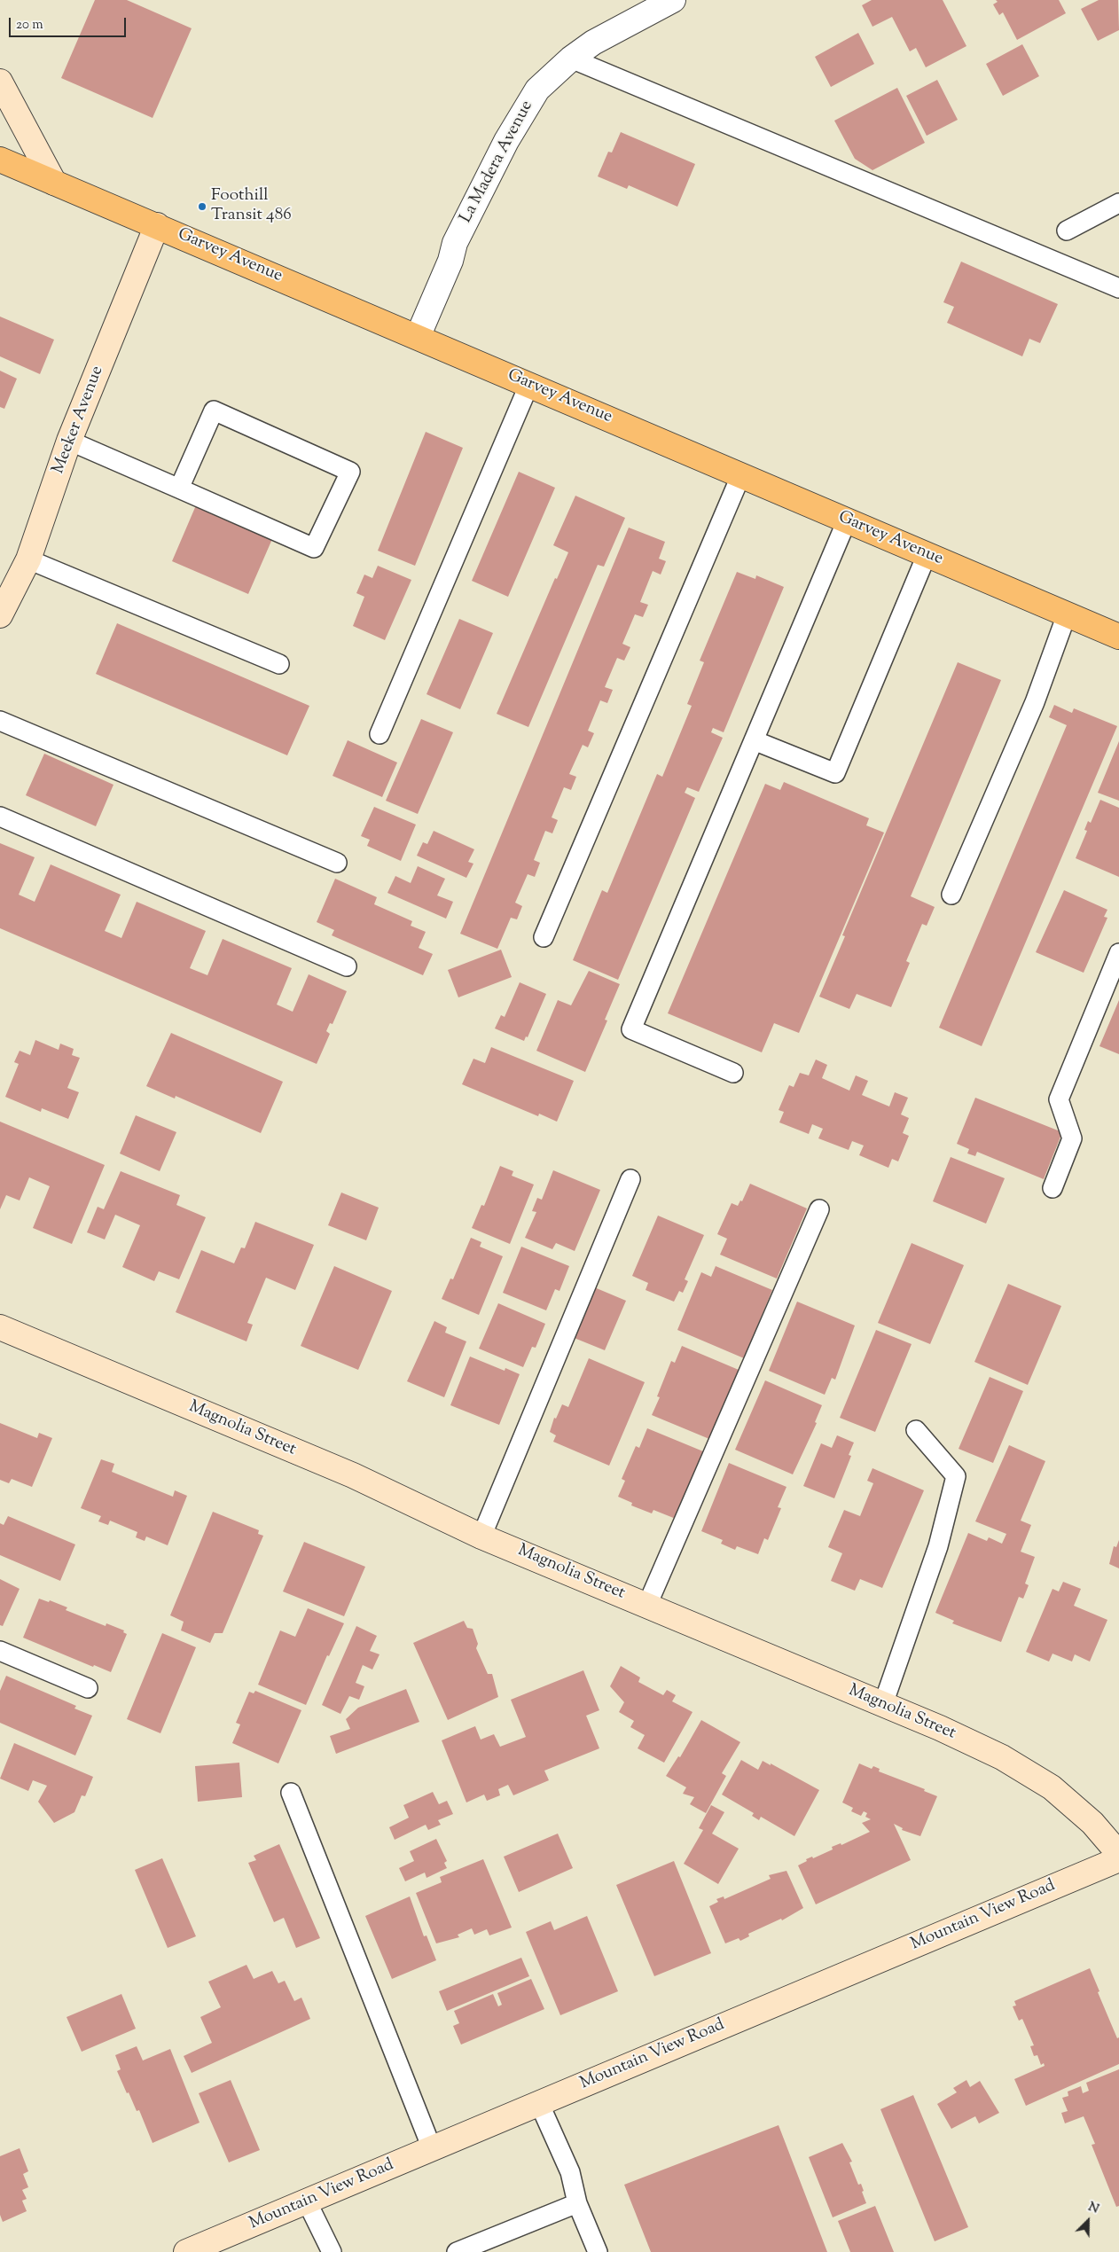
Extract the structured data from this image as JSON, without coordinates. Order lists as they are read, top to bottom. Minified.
{"streets":{"main road":["Garvey Avenue"],"street":["La Madera Avenue","Meeker Avenue","Magnolia Street","Mountain View Road"]},"crossings":[["La Madera Avenue","Garvey Avenue"],["Garvey Avenue","Meeker Avenue"]],"places":["Foothill Transit 486"],"scale_bar":"20 m","north":"top right"}
